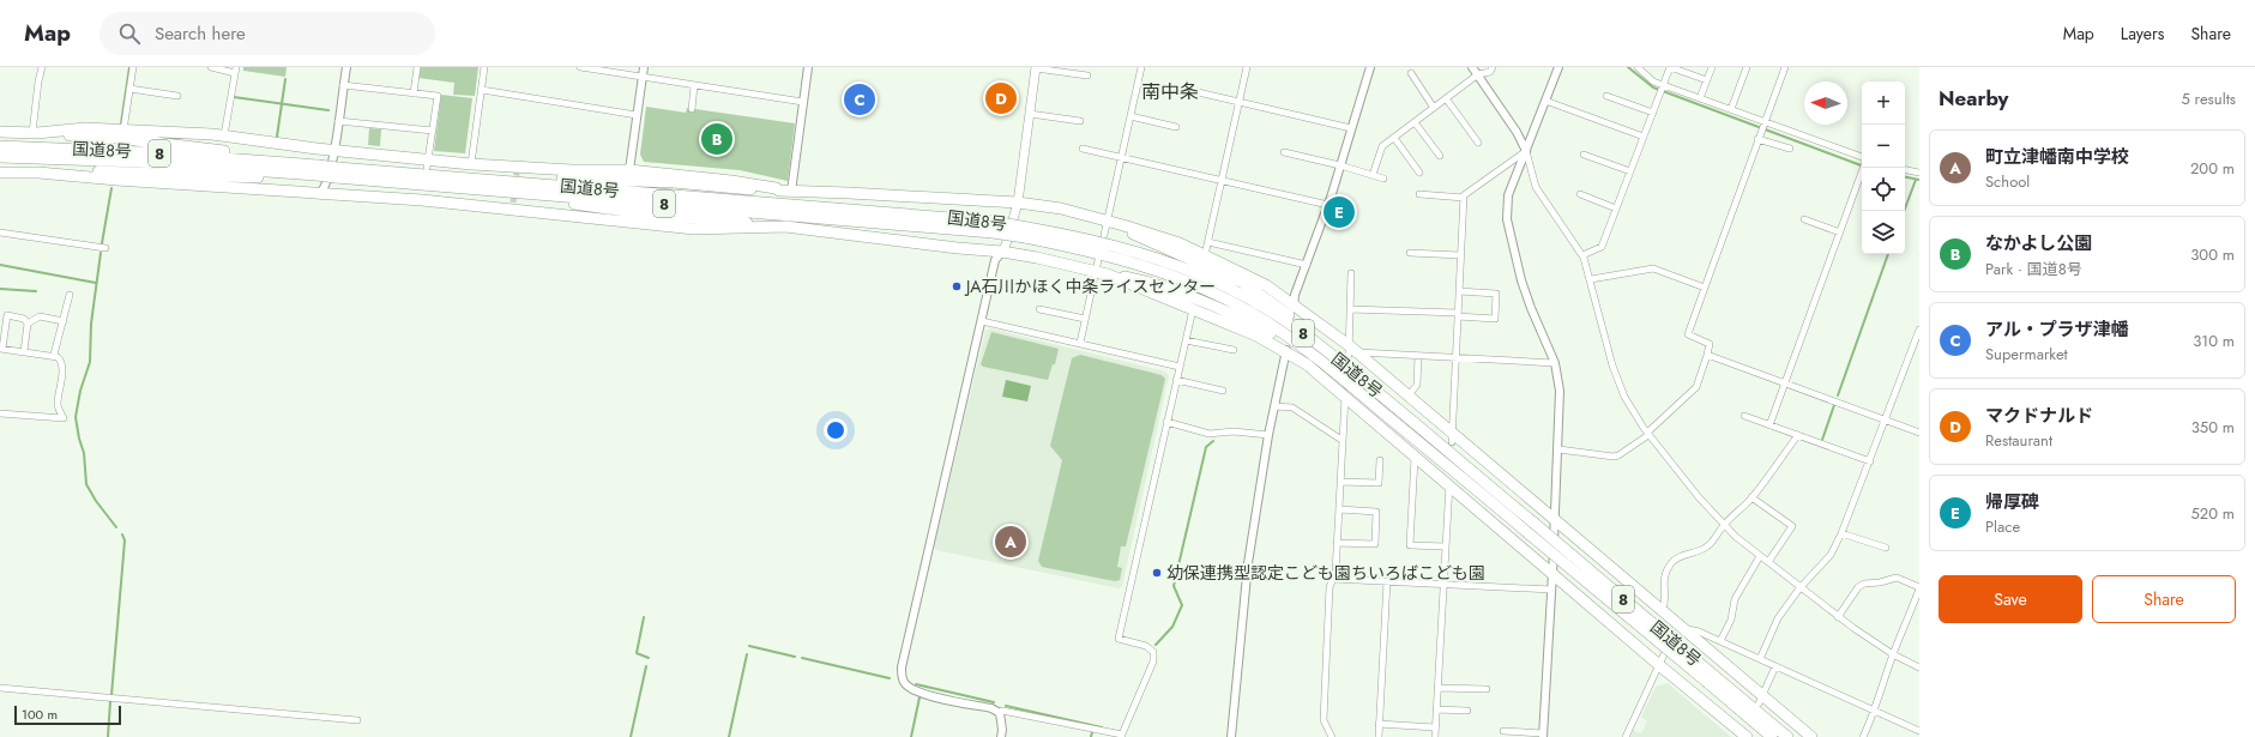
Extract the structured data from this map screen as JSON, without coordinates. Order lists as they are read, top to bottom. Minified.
{"streets":{"highway":["国道8号","8"]},"crossings":[["国道8号","8"]],"districts":["南中条"],"places":["JA石川かほく中条ライスセンター","幼保連携型認定こども園ちいろばこども園"],"scale_bar":"100 m","north":"left","page":{"header":"Map","search":"Search here","nav":["Map","Layers","Share"],"heading":["Nearby","5 results"],"pins":["D","C","B","E","A"],"map_buttons":["+","−"],"list":[{"mark":"A","name":"町立津幡南中学校","note":"School","value":"200 m"},{"mark":"B","name":"なかよし公園","note":"Park · 国道8号","value":"300 m"},{"mark":"C","name":"アル・プラザ津幡","note":"Supermarket","value":"310 m"},{"mark":"D","name":"マクドナルド","note":"Restaurant","value":"350 m"},{"mark":"E","name":"帰厚碑","note":"Place","value":"520 m"}],"buttons":["Save","Share"],"scale":"100 m"}}
